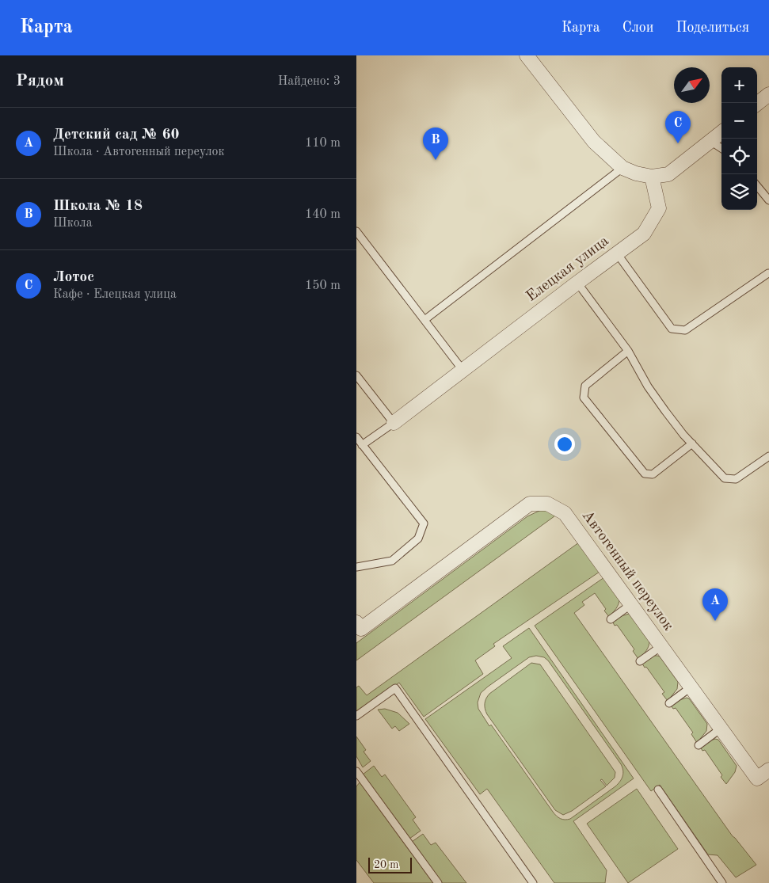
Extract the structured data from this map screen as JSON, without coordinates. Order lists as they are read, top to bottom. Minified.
{"streets":{"street":["Елецкая улица","Автогенный переулок"]},"scale_bar":"20 m","north":"top right","page":{"header":"Карта","nav":["Карта","Слои","Поделиться"],"heading":["Рядом","Найдено: 3"],"map_buttons":["+","−"],"list":[{"mark":"A","name":"Детский сад № 60","note":"Школа · Автогенный переулок","value":"110 m"},{"mark":"B","name":"Школа № 18","note":"Школа","value":"140 m"},{"mark":"C","name":"Лотос","note":"Кафе · Елецкая улица","value":"150 m"}],"pins":["C","B","A"],"scale":"20 m"}}
